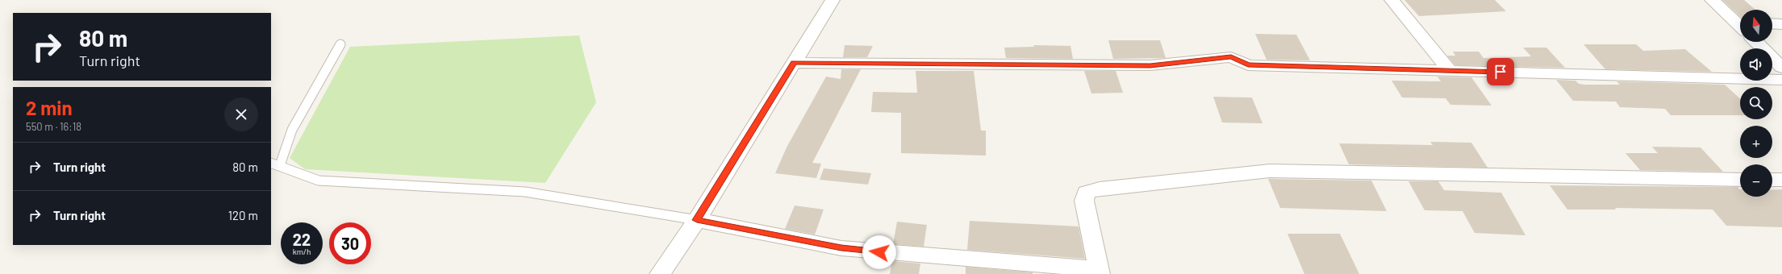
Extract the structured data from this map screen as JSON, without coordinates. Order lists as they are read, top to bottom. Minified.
{"north":"top","page":{"map_buttons":["+","−"],"turn":["80 m","Turn right"],"heading":["2 min","550 m · 16:18"],"list":[{"name":"Turn right","value":"80 m"},{"name":"Turn right","value":"120 m"}],"speed":"22 km/h","limit":"30"}}
